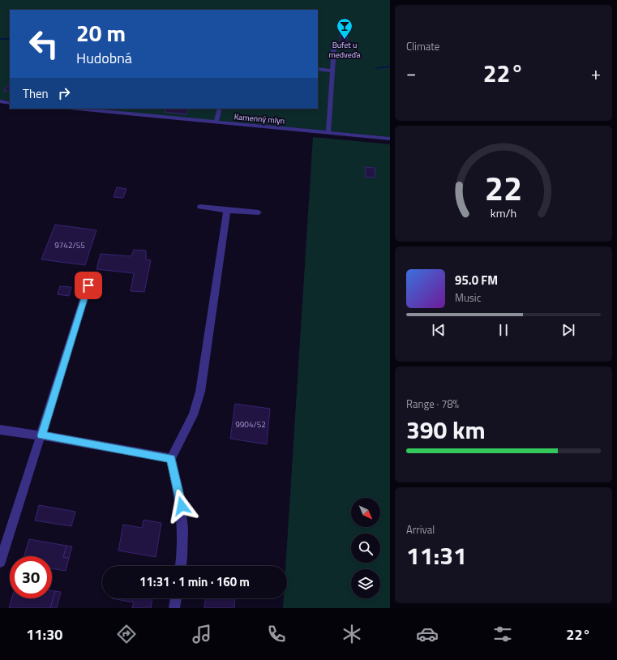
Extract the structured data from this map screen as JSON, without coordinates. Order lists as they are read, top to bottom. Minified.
{"streets":{"lane":["Kamenný mlyn"]},"places":{"bar":["Bufet u medveďa"]},"house_numbers":["9742/55","9904/52"],"north":"bottom right","page":{"tile":["Climate",["Range · 78%","390 km"],["Arrival","11:31"]],"turn":["20 m","Hudobná"],"heat":["−","22°","+"],"then":"Then","song":["95.0 FM","Music"],"limit":"30","trip":"11:31 · 1 min · 160 m","tabs":["11:30","22°"],"gauge":["22","km/h"]}}
